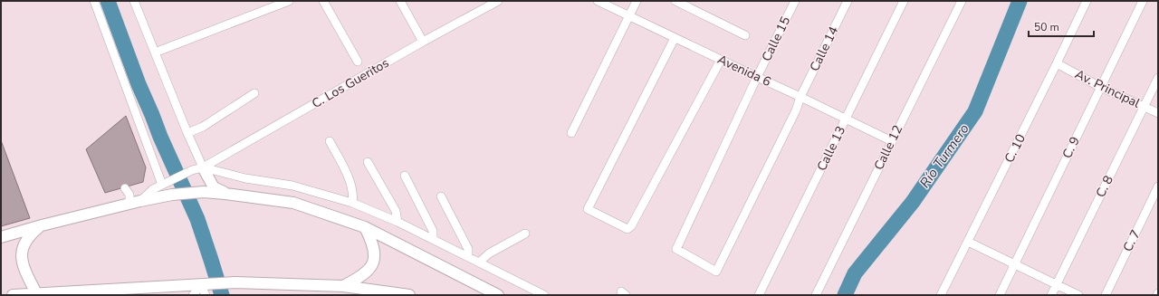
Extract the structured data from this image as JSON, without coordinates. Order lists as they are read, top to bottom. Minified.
{"streets":{"street":["Calle 15","Calle 14","Avenida 6","C. Los Gueritos","Av. Principal","Calle 12","C. 9","Calle 13","C. 10","C. 8","C. 7"]},"crossings":[["Calle 15","Calle 14"],["Calle 15","Avenida 6"],["Calle 14","Avenida 6"],["Avenida 6","Calle 12"],["Avenida 6","Calle 13"],["Av. Principal","C. 9"],["Av. Principal","C. 10"],["Av. Principal","C. 8"]],"water":["Río Turmero"],"scale_bar":"50 m"}
